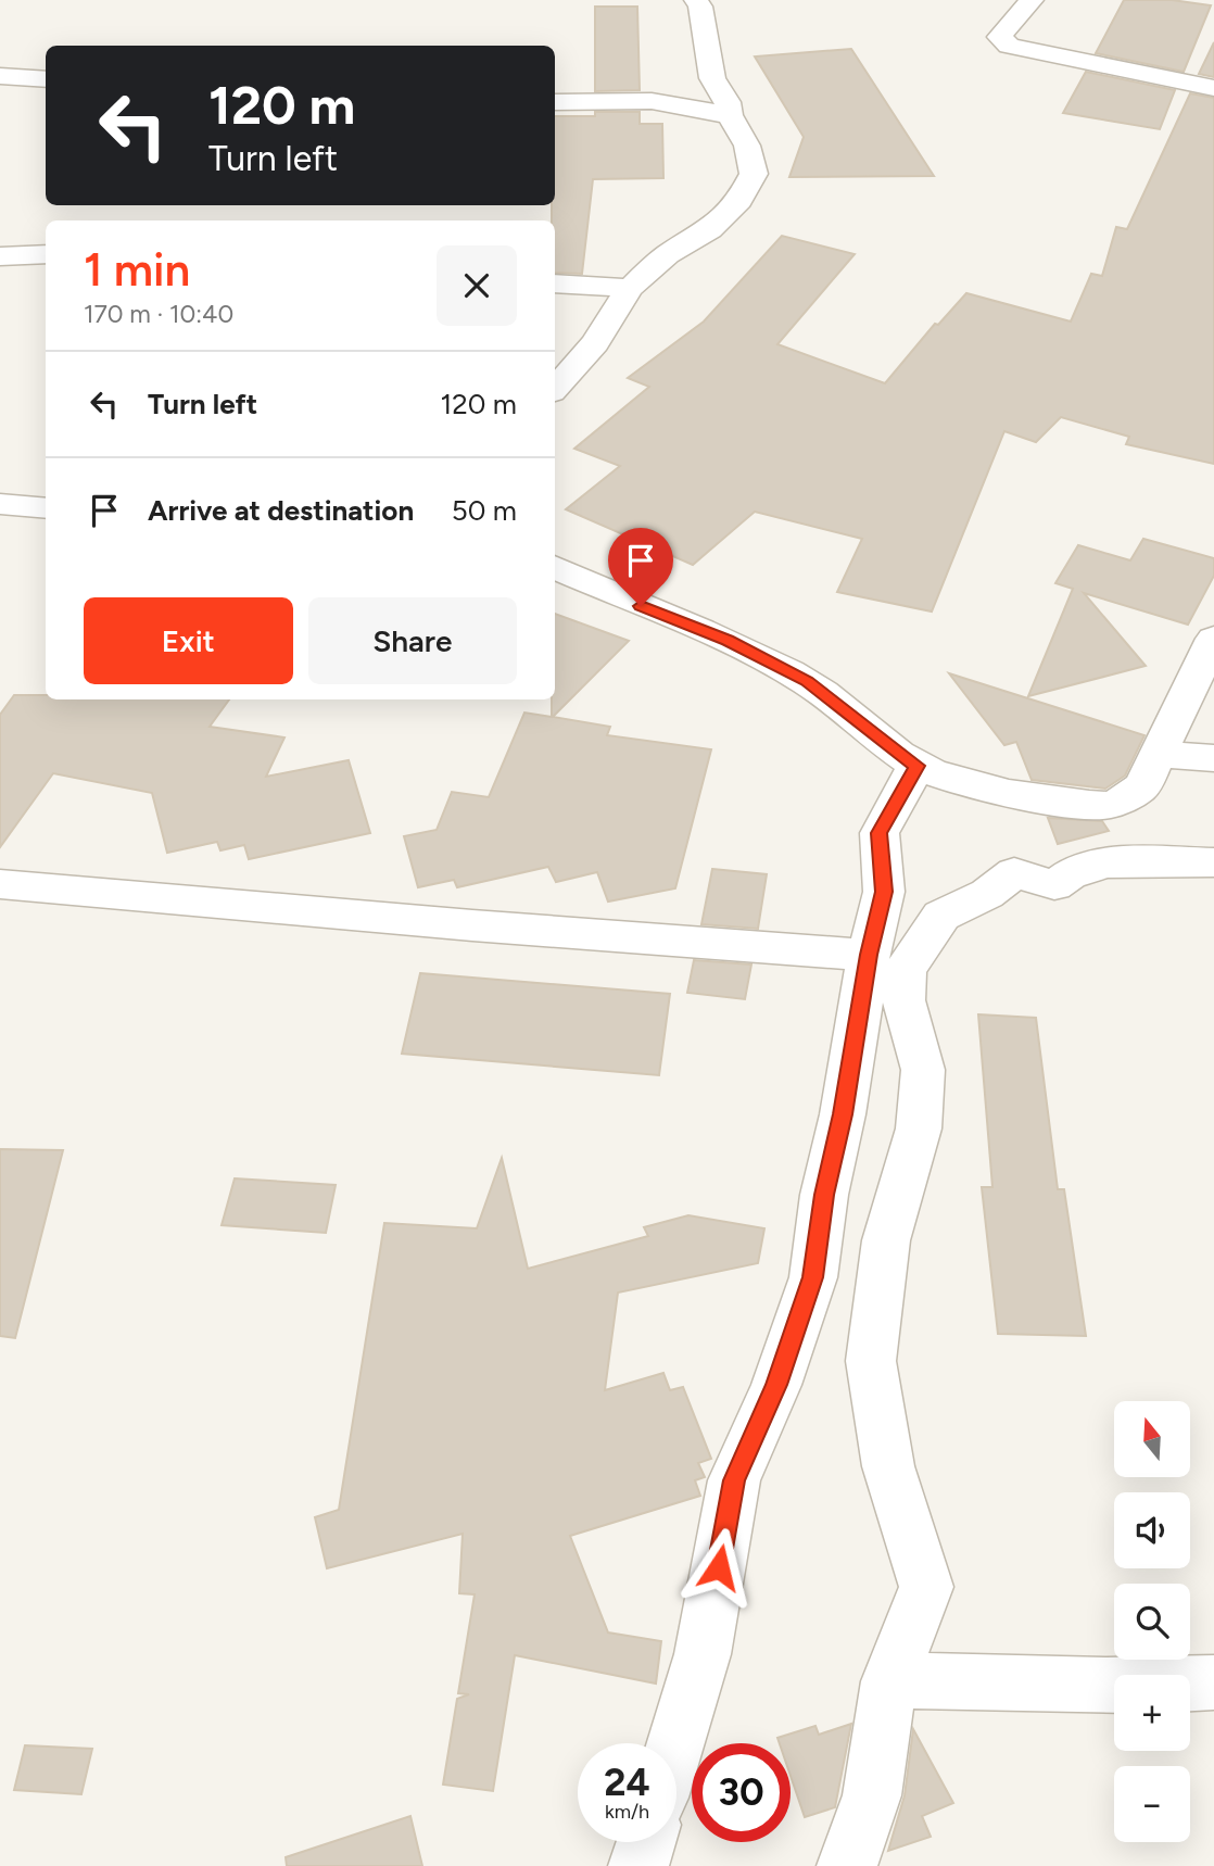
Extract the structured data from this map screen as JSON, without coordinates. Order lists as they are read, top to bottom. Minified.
{"north":"top","page":{"turn":["120 m","Turn left"],"heading":["1 min","170 m · 10:40"],"list":[{"name":"Turn left","value":"120 m"},{"name":"Arrive at destination","value":"50 m"}],"buttons":["Exit","Share"],"map_buttons":["+","−"],"speed":"24 km/h","limit":"30"}}
